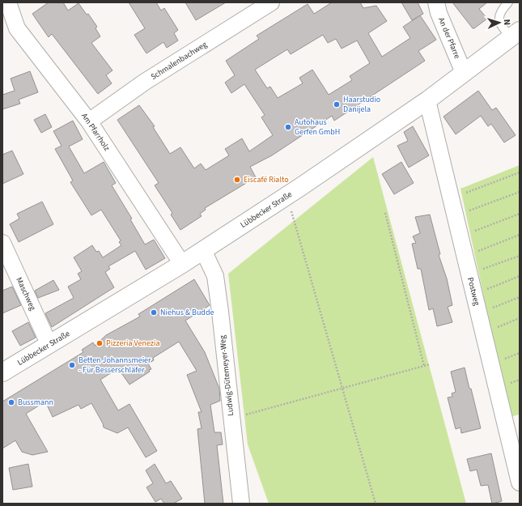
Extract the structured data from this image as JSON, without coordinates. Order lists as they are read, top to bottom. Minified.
{"streets":{"main road":["Lübbecker Straße"],"street":["An der Pfarre","Schmalenbachweg","Am Pfarrholz","Postweg","Maschweg","Ludwig-Dütemeyer-Weg"]},"crossings":[["An der Pfarre","Lübbecker Straße"],["Schmalenbachweg","Am Pfarrholz"],["Am Pfarrholz","Lübbecker Straße"],["Lübbecker Straße","Postweg"],["Lübbecker Straße","Maschweg"],["Lübbecker Straße","Ludwig-Dütemeyer-Weg"]],"places":["Haarstudio Danijela","Autohaus Gerfen GmbH","Eiscafé Rialto","Niehus & Budde","Pizzeria Venezia","Betten Johannsmeier - Für Besserschläfer","Bussmann"],"north":"right"}
